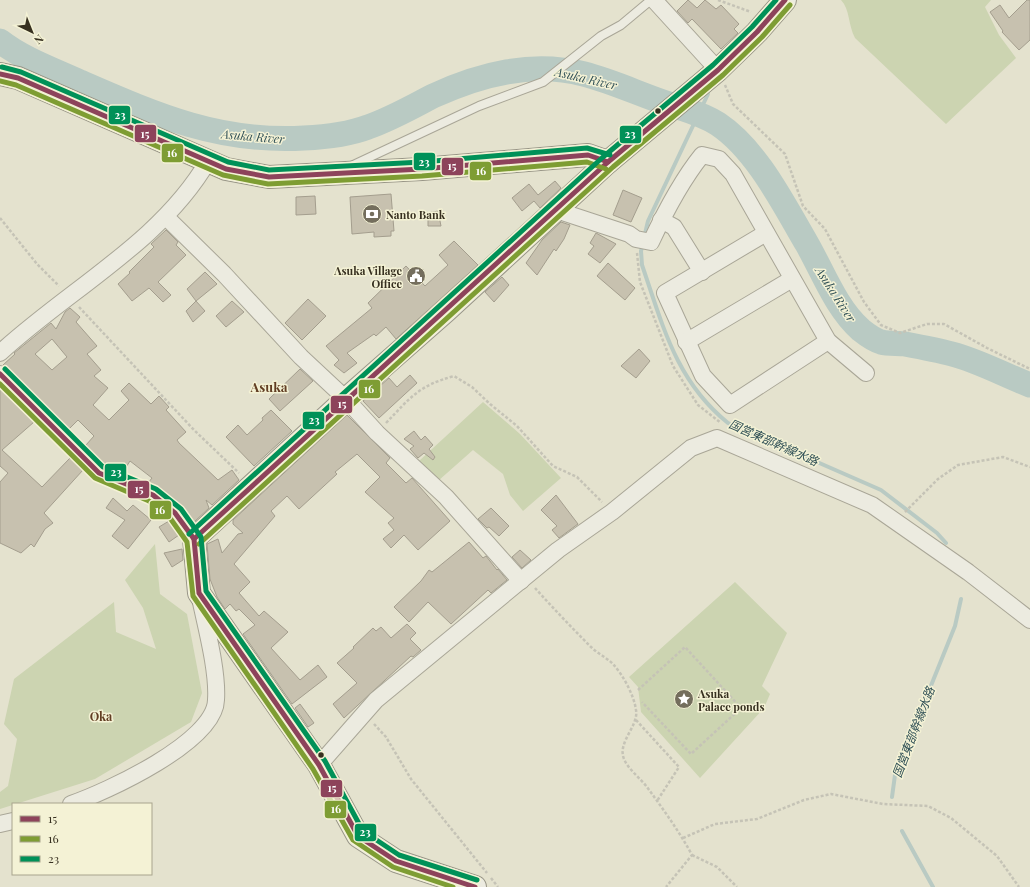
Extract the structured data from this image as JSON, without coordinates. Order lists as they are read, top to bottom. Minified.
{"districts":["Asuka","Oka"],"water":["Asuka River","国営東部幹線水路"],"places":{"bank":["Nanto Bank"],"public building":["Asuka Village Office"],"place":["Asuka Palace ponds"]},"lines":["transit line 15","transit line 23","transit line 16"],"legend":["15","16","23"],"north":"bottom right"}
